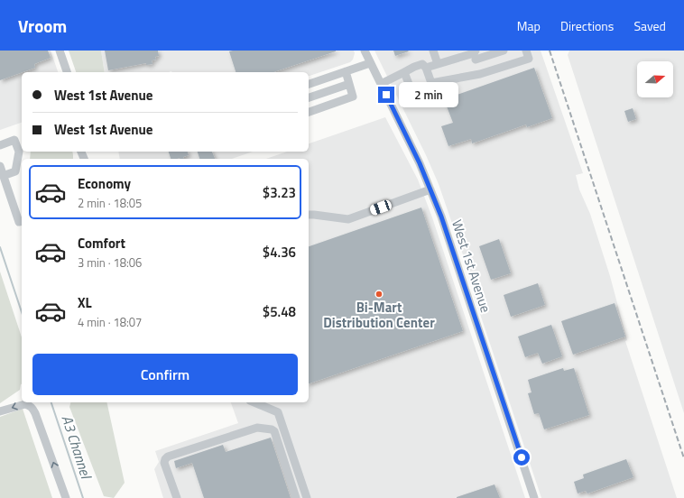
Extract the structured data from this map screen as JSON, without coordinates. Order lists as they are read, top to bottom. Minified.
{"streets":{"street":["West 1st Avenue"]},"water":["A3 Channel"],"places":["Bi-Mart Distribution Center"],"north":"right","page":{"header":"Vroom","nav":["Map","Directions","Saved"],"banner":["West 1st Avenue","West 1st Avenue"],"bubble":"2 min","list":[{"name":"Economy","note":"2 min · 18:05","value":"$3.23"},{"name":"Comfort","note":"3 min · 18:06","value":"$4.36"},{"name":"XL","note":"4 min · 18:07","value":"$5.48"}],"buttons":"Confirm"}}
